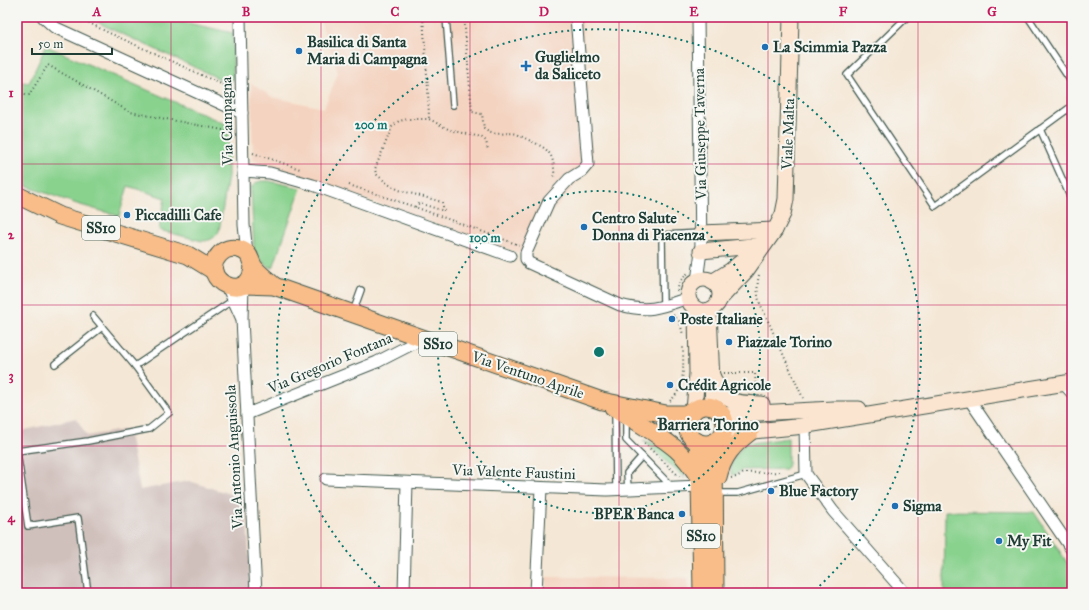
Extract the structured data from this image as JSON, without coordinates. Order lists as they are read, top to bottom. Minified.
{"streets":{"main road":["SS10","Via Ventuno Aprile"],"street":["Via Campagna","Via Giuseppe Taverna","Viale Malta","Via Gregorio Fontana","Via Antonio Anguissola","Via Valente Faustini"]},"crossings":[["Via Campagna","Via Ventuno Aprile"],["Via Campagna","Via Antonio Anguissola"],["Via Giuseppe Taverna","Viale Malta"],["SS10","Via Ventuno Aprile"],["SS10","Via Valente Faustini"],["Via Gregorio Fontana","Via Ventuno Aprile"],["Via Gregorio Fontana","Via Antonio Anguissola"],["Via Ventuno Aprile","Via Antonio Anguissola"]],"districts":["Barriera Torino"],"places":{"other":["La Scimmia Pazza","Basilica di Santa Maria di Campagna","Piccadilli Cafe","Centro Salute Donna di Piacenza","Poste Italiane","Piazzale Torino","Crédit Agricole","Blue Factory","Sigma","BPER Banca","My Fit"],"health":["Guglielmo da Saliceto"]},"scale_bar":"50 m","grid":{"columns":["A","B","C","D","E","F","G"],"rows":["1","2","3","4"]},"rings":["200 m","100 m"]}
